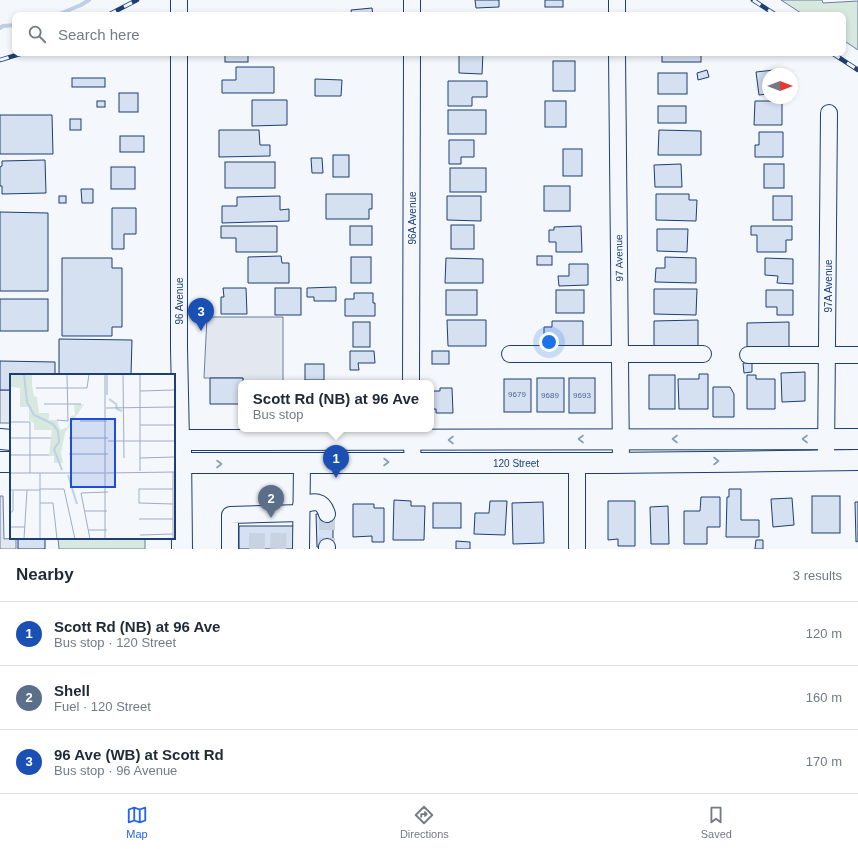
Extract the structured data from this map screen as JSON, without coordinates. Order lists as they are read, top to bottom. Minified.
{"streets":{"main road":["96 Avenue","120 Street"],"street":["96A Avenue","97 Avenue","97A Avenue"]},"crossings":[["97 Avenue","120 Street"],["97A Avenue","120 Street"],["96 Avenue","120 Street"]],"house_numbers":["9679","9689","9693"],"north":"right","page":{"search":"Search here","pins":["3","1","2"],"popup":["Scott Rd (NB) at 96 Ave","Bus stop"],"heading":["Nearby","3 results"],"list":[{"mark":"1","name":"Scott Rd (NB) at 96 Ave","note":"Bus stop · 120 Street","value":"120 m"},{"mark":"2","name":"Shell","note":"Fuel · 120 Street","value":"160 m"},{"mark":"3","name":"96 Ave (WB) at Scott Rd","note":"Bus stop · 96 Avenue","value":"170 m"}],"nav":["Map","Directions","Saved"]}}
